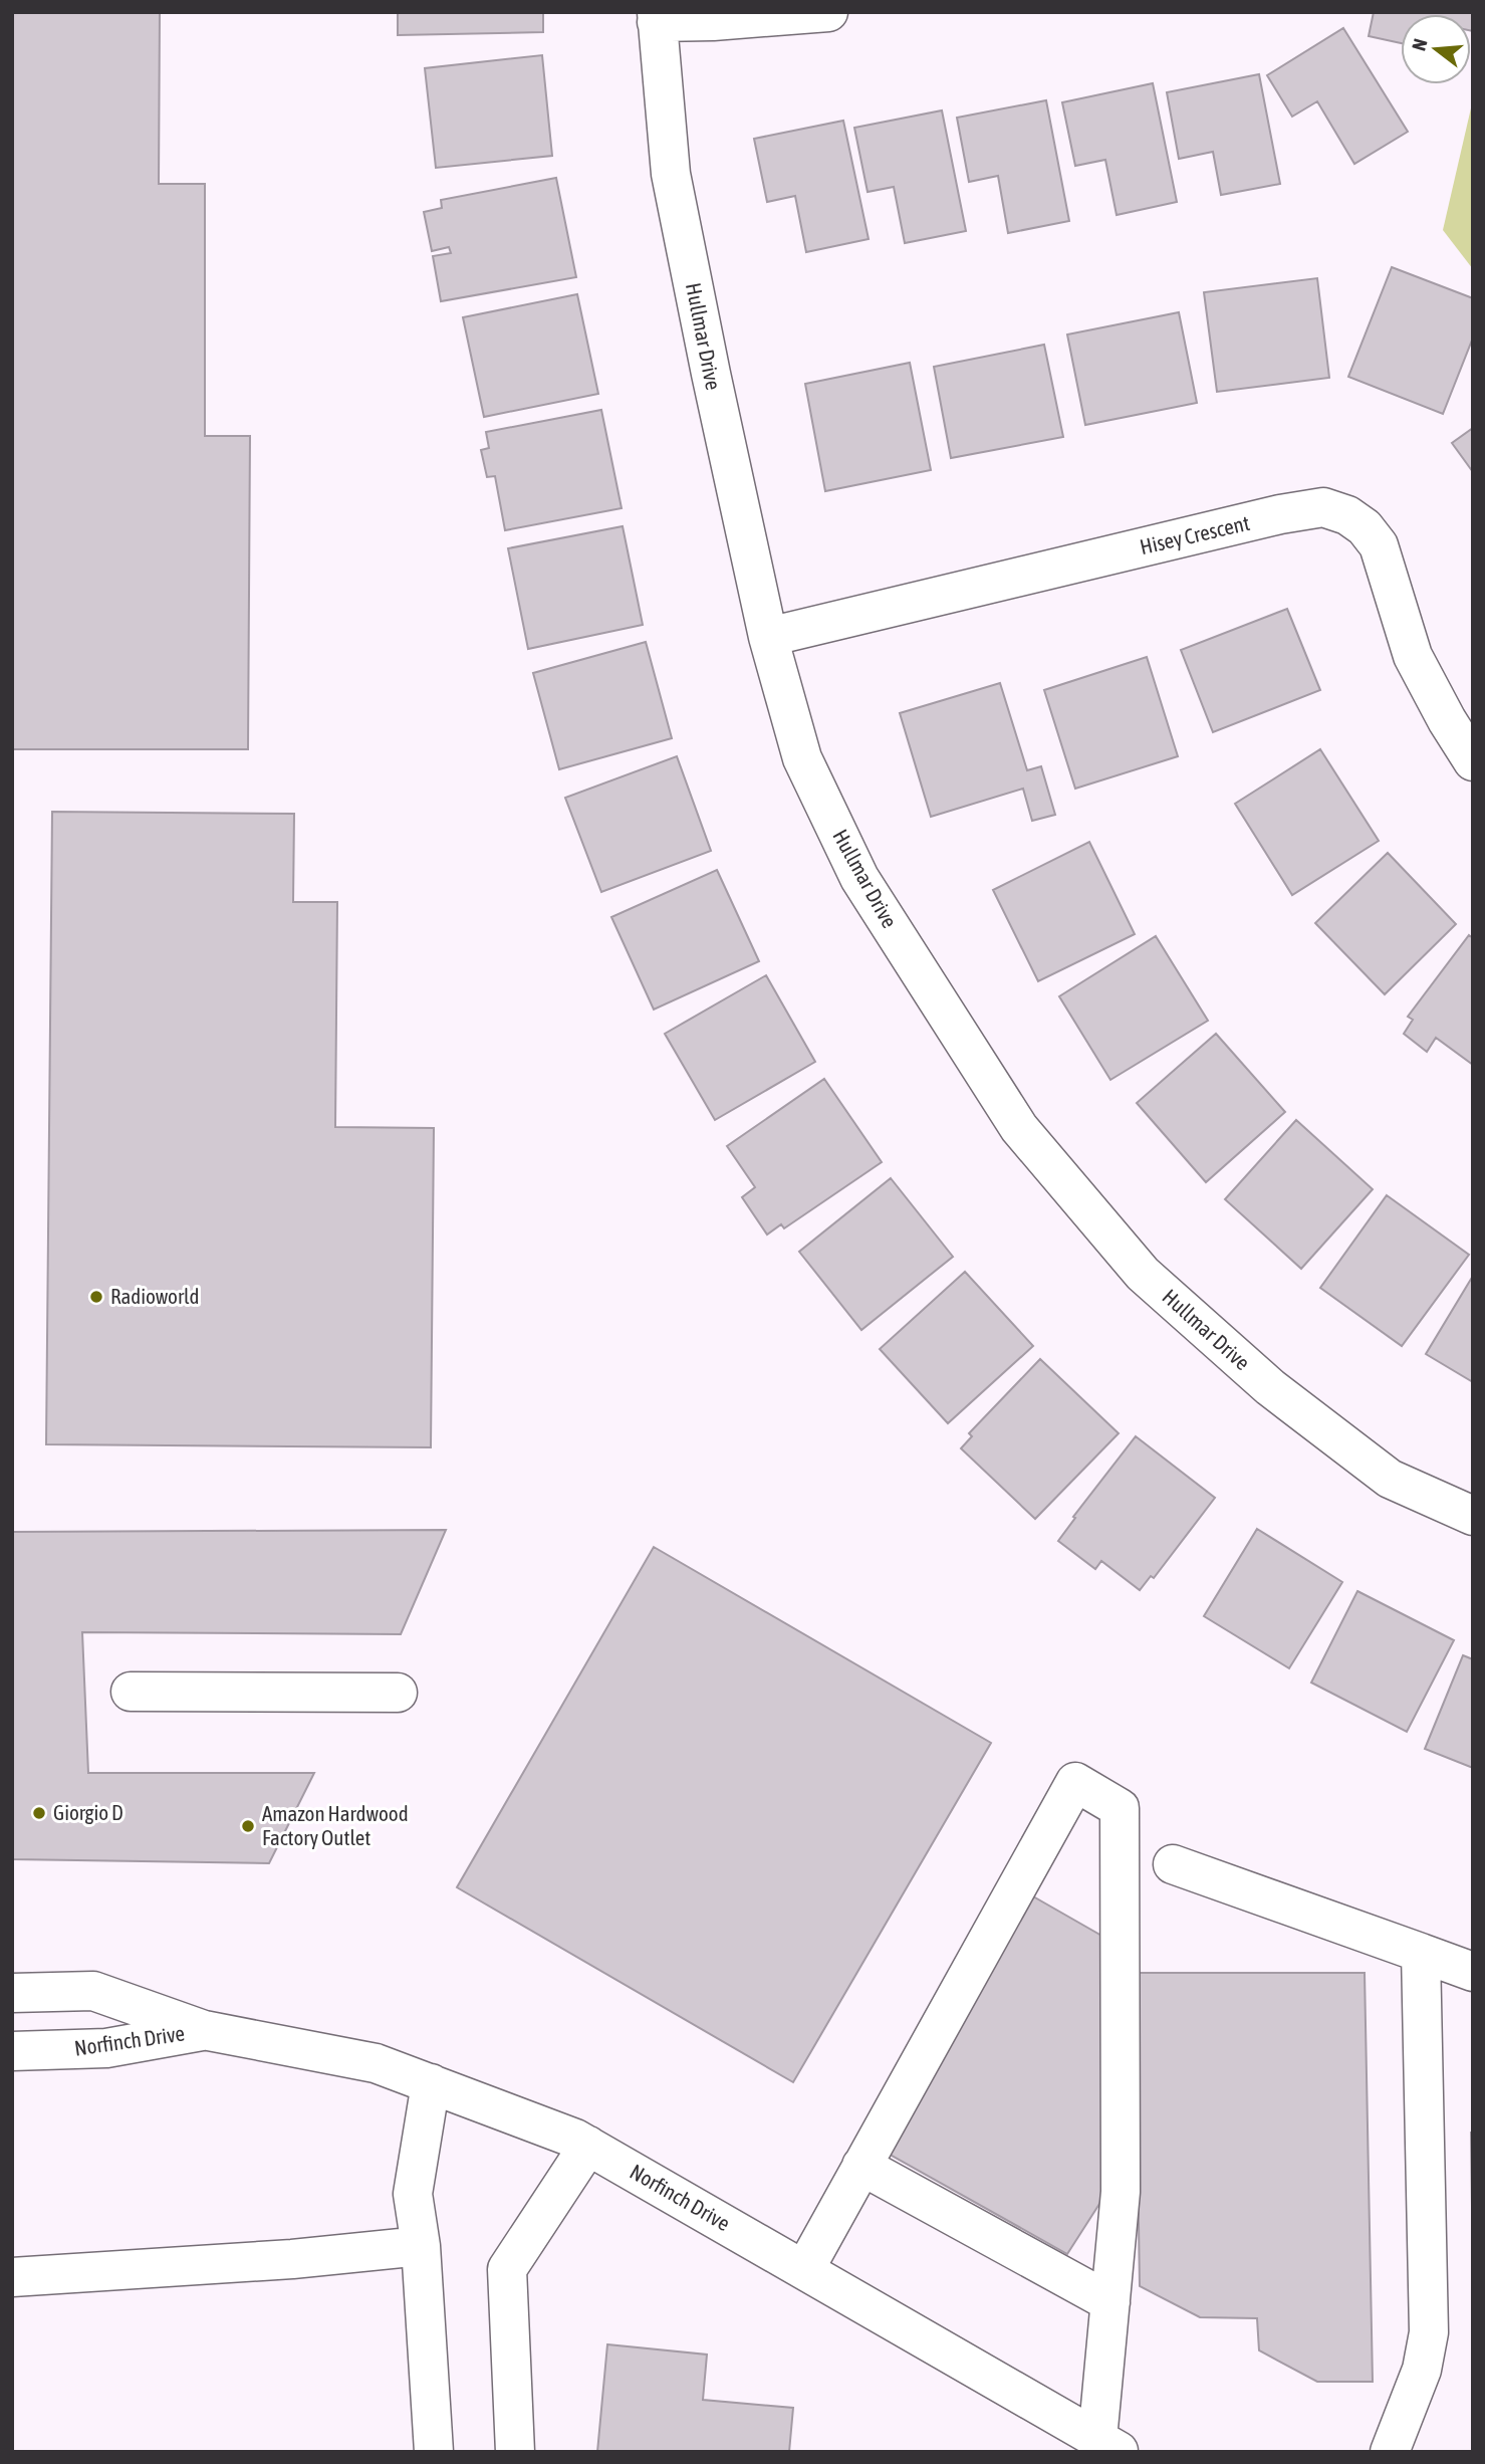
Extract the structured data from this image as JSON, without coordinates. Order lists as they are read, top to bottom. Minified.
{"streets":{"street":["Hullmar Drive","Hisey Crescent","Norfinch Drive"]},"crossings":[["Hullmar Drive","Hisey Crescent"]],"places":["Radioworld","Giorgio D","Amazon Hardwood Factory Outlet"],"north":"left"}
